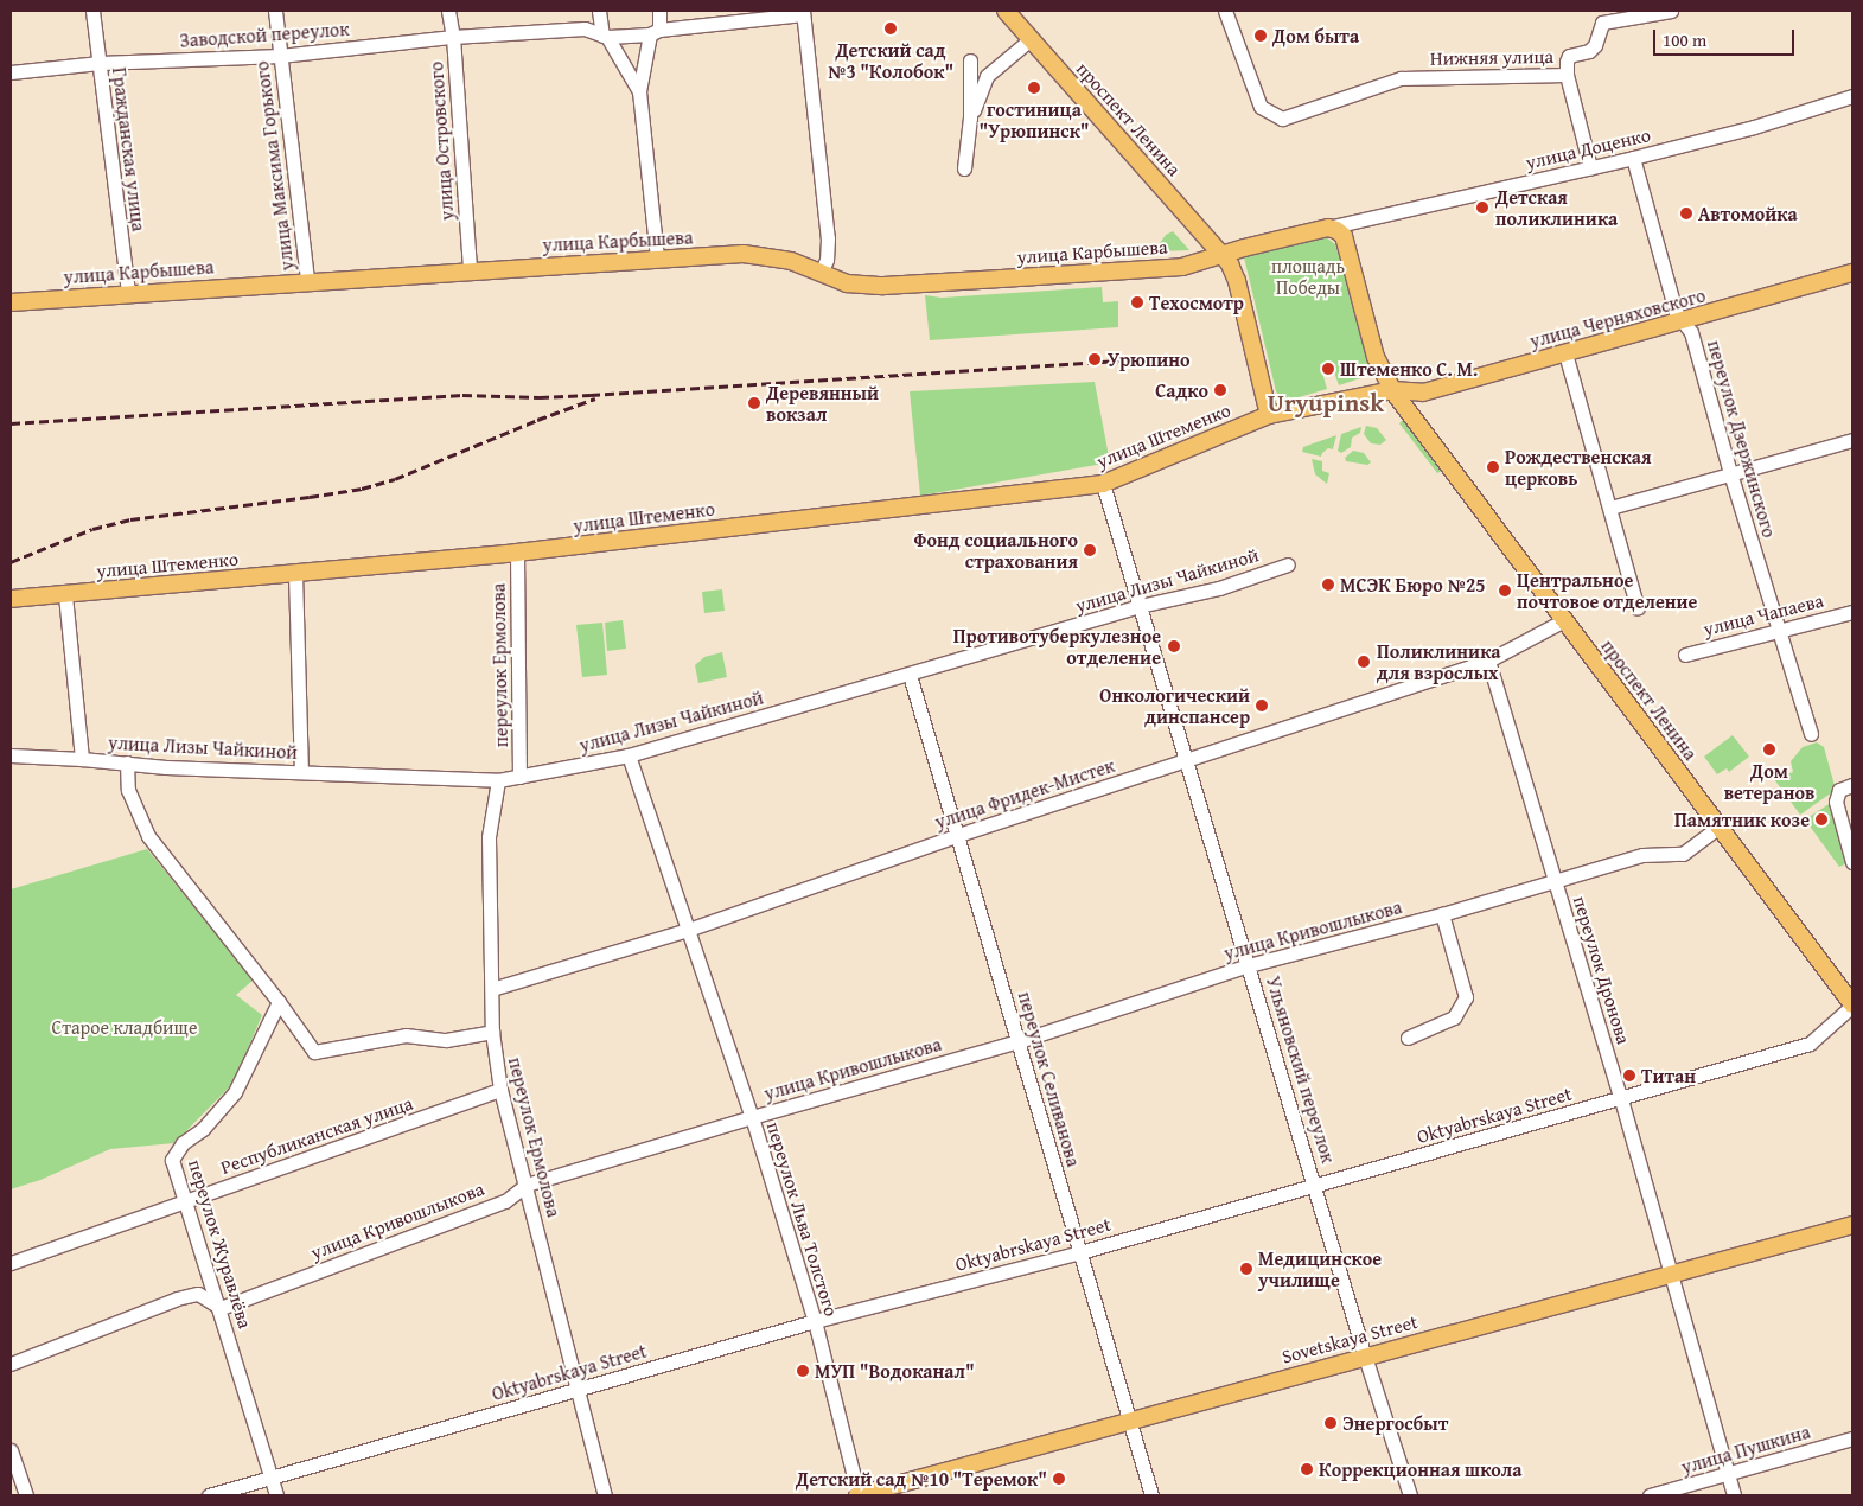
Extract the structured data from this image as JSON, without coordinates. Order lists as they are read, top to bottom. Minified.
{"streets":{"main road":["проспект Ленина","улица Карбышева","улица Черняховского","улица Штеменко","Sovetskaya Street"],"street":["Заводской переулок","Нижняя улица","улица Островского","улица Доценко","Гражданская улица","улица Максима Горького","переулок Дзержинского","улица Лизы Чайкиной","улица Чапаева","переулок Ермолова","улица Фридек-Мистек","улица Кривошлыкова","переулок Дронова","Ульяновский переулок","переулок Селиванова","Oktyabrskaya Street","Республиканская улица","переулок Льва Толстого","переулок Журавлёва","улица Пушкина"]},"crossings":[["Заводской переулок","улица Островского"],["Заводской переулок","Гражданская улица"],["Заводской переулок","улица Максима Горького"],["проспект Ленина","улица Карбышева"],["проспект Ленина","улица Черняховского"],["проспект Ленина","улица Фридек-Мистек"],["проспект Ленина","улица Кривошлыкова"],["проспект Ленина","Oktyabrskaya Street"],["улица Островского","улица Карбышева"],["улица Доценко","переулок Дзержинского"],["Гражданская улица","улица Карбышева"],["улица Максима Горького","улица Карбышева"],["улица Черняховского","переулок Дзержинского"],["улица Штеменко","переулок Ермолова"],["улица Штеменко","Ульяновский переулок"],["переулок Дзержинского","улица Чапаева"],["улица Лизы Чайкиной","переулок Ермолова"],["улица Лизы Чайкиной","Ульяновский переулок"],["улица Лизы Чайкиной","переулок Селиванова"],["улица Лизы Чайкиной","переулок Льва Толстого"],["переулок Ермолова","улица Фридек-Мистек"],["переулок Ермолова","улица Кривошлыкова"],["переулок Ермолова","Oktyabrskaya Street"],["переулок Ермолова","Республиканская улица"],["улица Фридек-Мистек","переулок Дронова"],["улица Фридек-Мистек","Ульяновский переулок"],["улица Фридек-Мистек","переулок Селиванова"],["улица Фридек-Мистек","переулок Льва Толстого"],["улица Кривошлыкова","переулок Дронова"],["улица Кривошлыкова","Ульяновский переулок"],["улица Кривошлыкова","переулок Селиванова"],["улица Кривошлыкова","переулок Льва Толстого"],["улица Кривошлыкова","переулок Журавлёва"],["переулок Дронова","Oktyabrskaya Street"],["переулок Дронова","Sovetskaya Street"],["переулок Дронова","улица Пушкина"],["Ульяновский переулок","Oktyabrskaya Street"],["Ульяновский переулок","Sovetskaya Street"],["переулок Селиванова","Oktyabrskaya Street"],["переулок Селиванова","Sovetskaya Street"],["Oktyabrskaya Street","переулок Льва Толстого"],["Oktyabrskaya Street","переулок Журавлёва"],["Республиканская улица","переулок Журавлёва"],["переулок Льва Толстого","Sovetskaya Street"]],"districts":["Uryupinsk"],"parks":["площадь Победы","Старое кладбище"],"places":["Детский сад №3 \"Колобок\"","Дом быта","гостиница \"Урюпинск\"","Детская поликлиника","Автомойка","Техосмотр","Урюпино","Штеменко С. М.","Садко","Деревянный вокзал","Рождественская церковь","Фонд социального страхования","МСЭК Бюро №25","Центральное почтовое отделение","Противотуберкулезное отделение","Поликлиника для взрослых","Онкологический динспансер","Дом ветеранов","Памятник козе","Титан","Медицинское училище","МУП \"Водоканал\"","Энергосбыт","Коррекционная школа","Детский сад №10 \"Теремок\""],"scale_bar":"100 m"}
